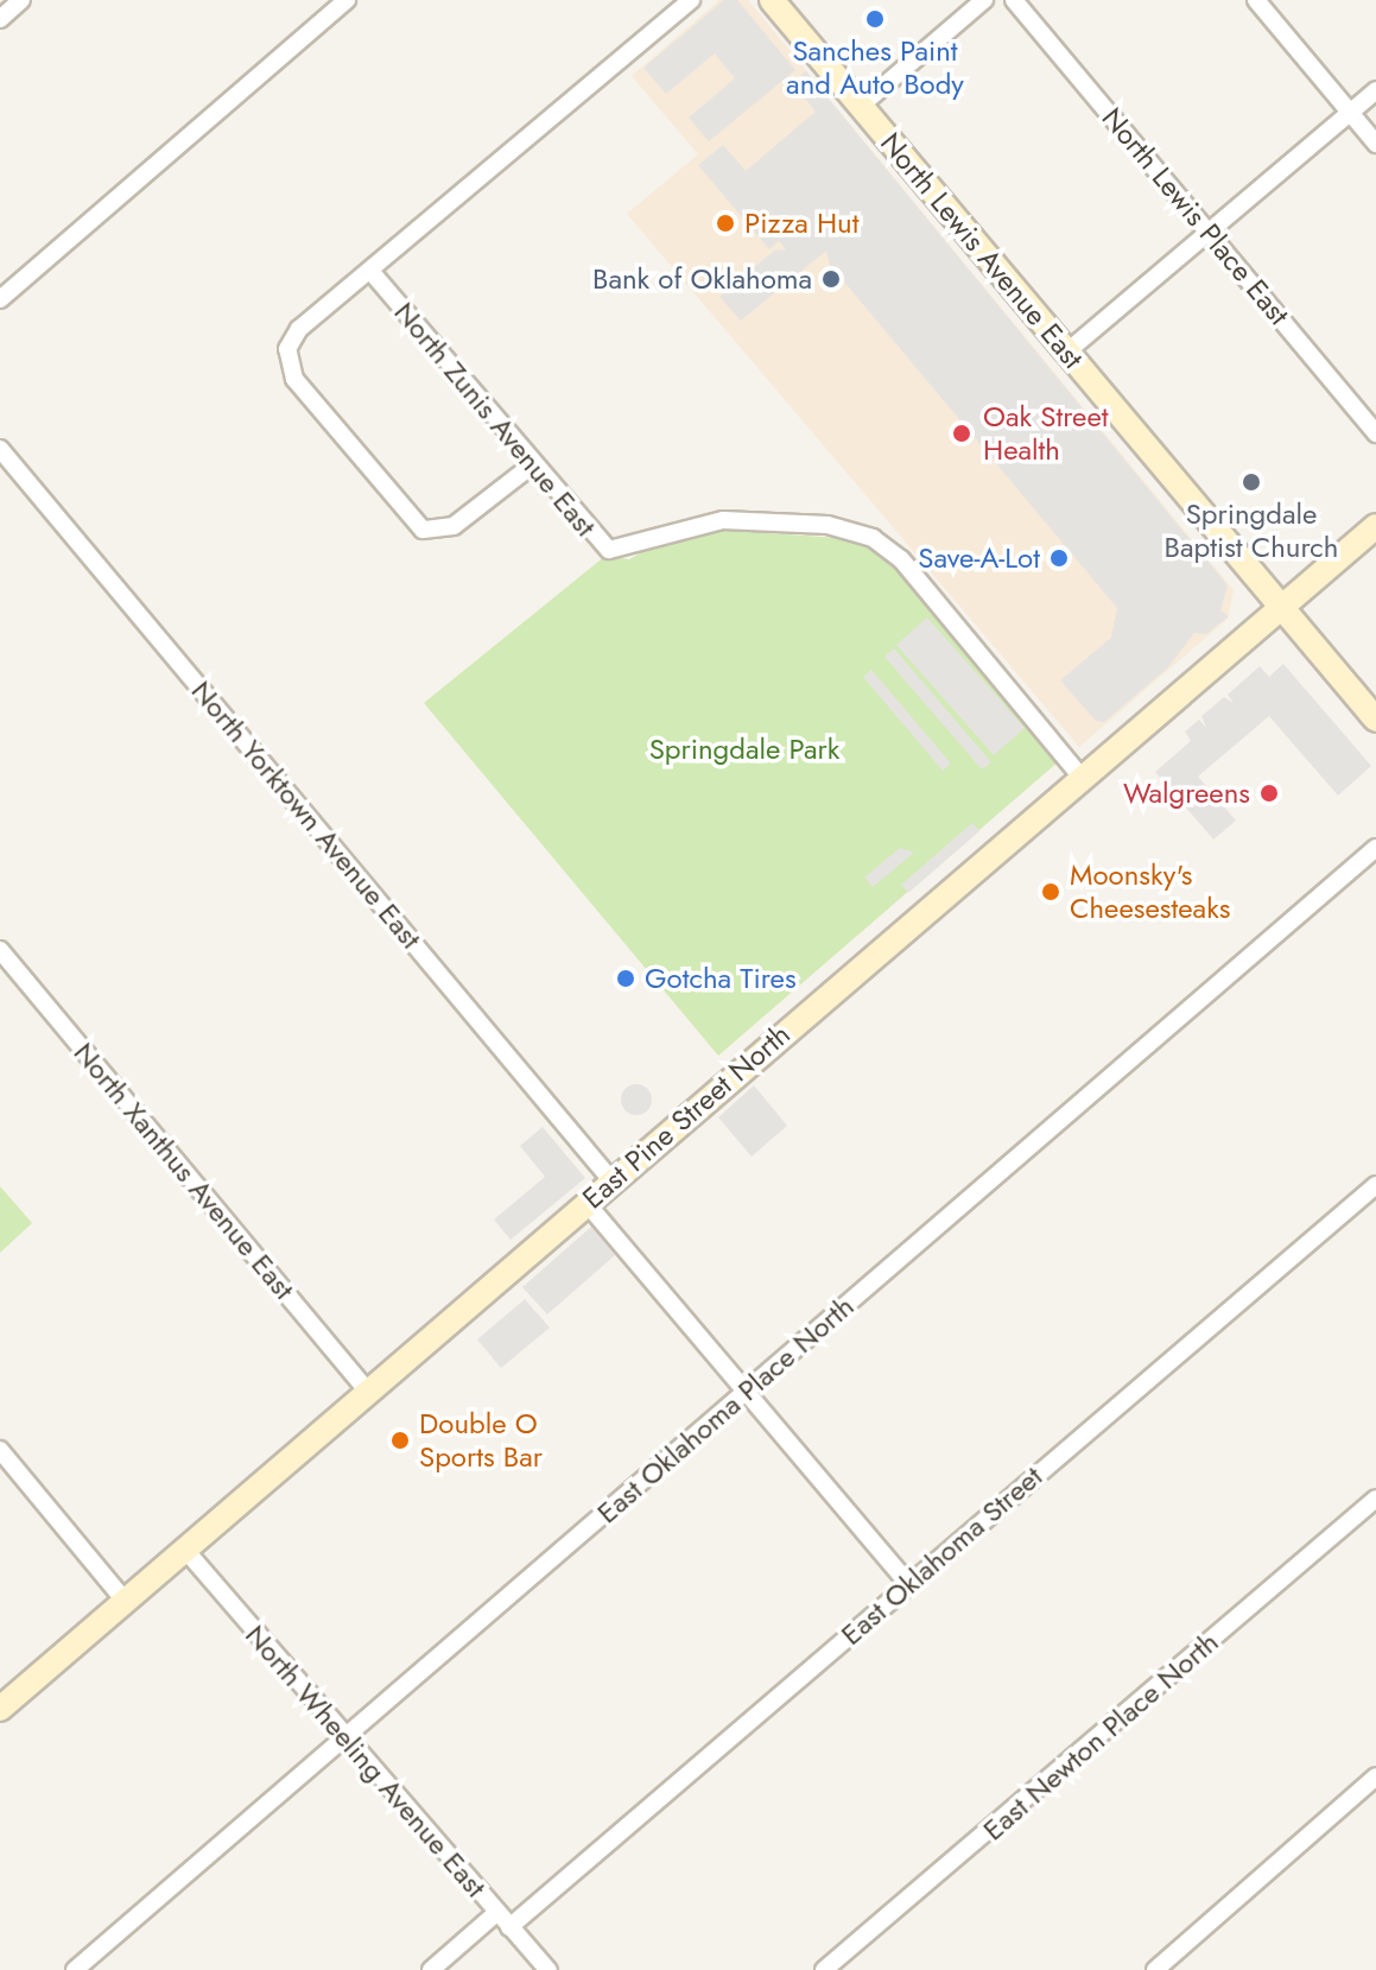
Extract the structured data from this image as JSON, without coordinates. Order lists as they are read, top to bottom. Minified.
{"streets":{"main road":["North Lewis Avenue East","East Pine Street North"],"street":["North Lewis Place East","North Zunis Avenue East","North Yorktown Avenue East","North Xanthus Avenue East","East Oklahoma Place North","East Oklahoma Street","East Newton Place North","North Wheeling Avenue East"]},"crossings":[["North Lewis Avenue East","East Pine Street North"],["North Zunis Avenue East","East Pine Street North"],["North Yorktown Avenue East","East Pine Street North"],["East Pine Street North","North Xanthus Avenue East"],["East Pine Street North","North Wheeling Avenue East"],["East Oklahoma Place North","North Wheeling Avenue East"],["East Oklahoma Street","North Wheeling Avenue East"]],"parks":["Springdale Park"],"places":["Sanches Paint and Auto Body","Pizza Hut","Bank of Oklahoma","Oak Street Health","Springdale Baptist Church","Save-A-Lot","Walgreens","Moonsky's Cheesesteaks","Gotcha Tires","Double O Sports Bar"]}
